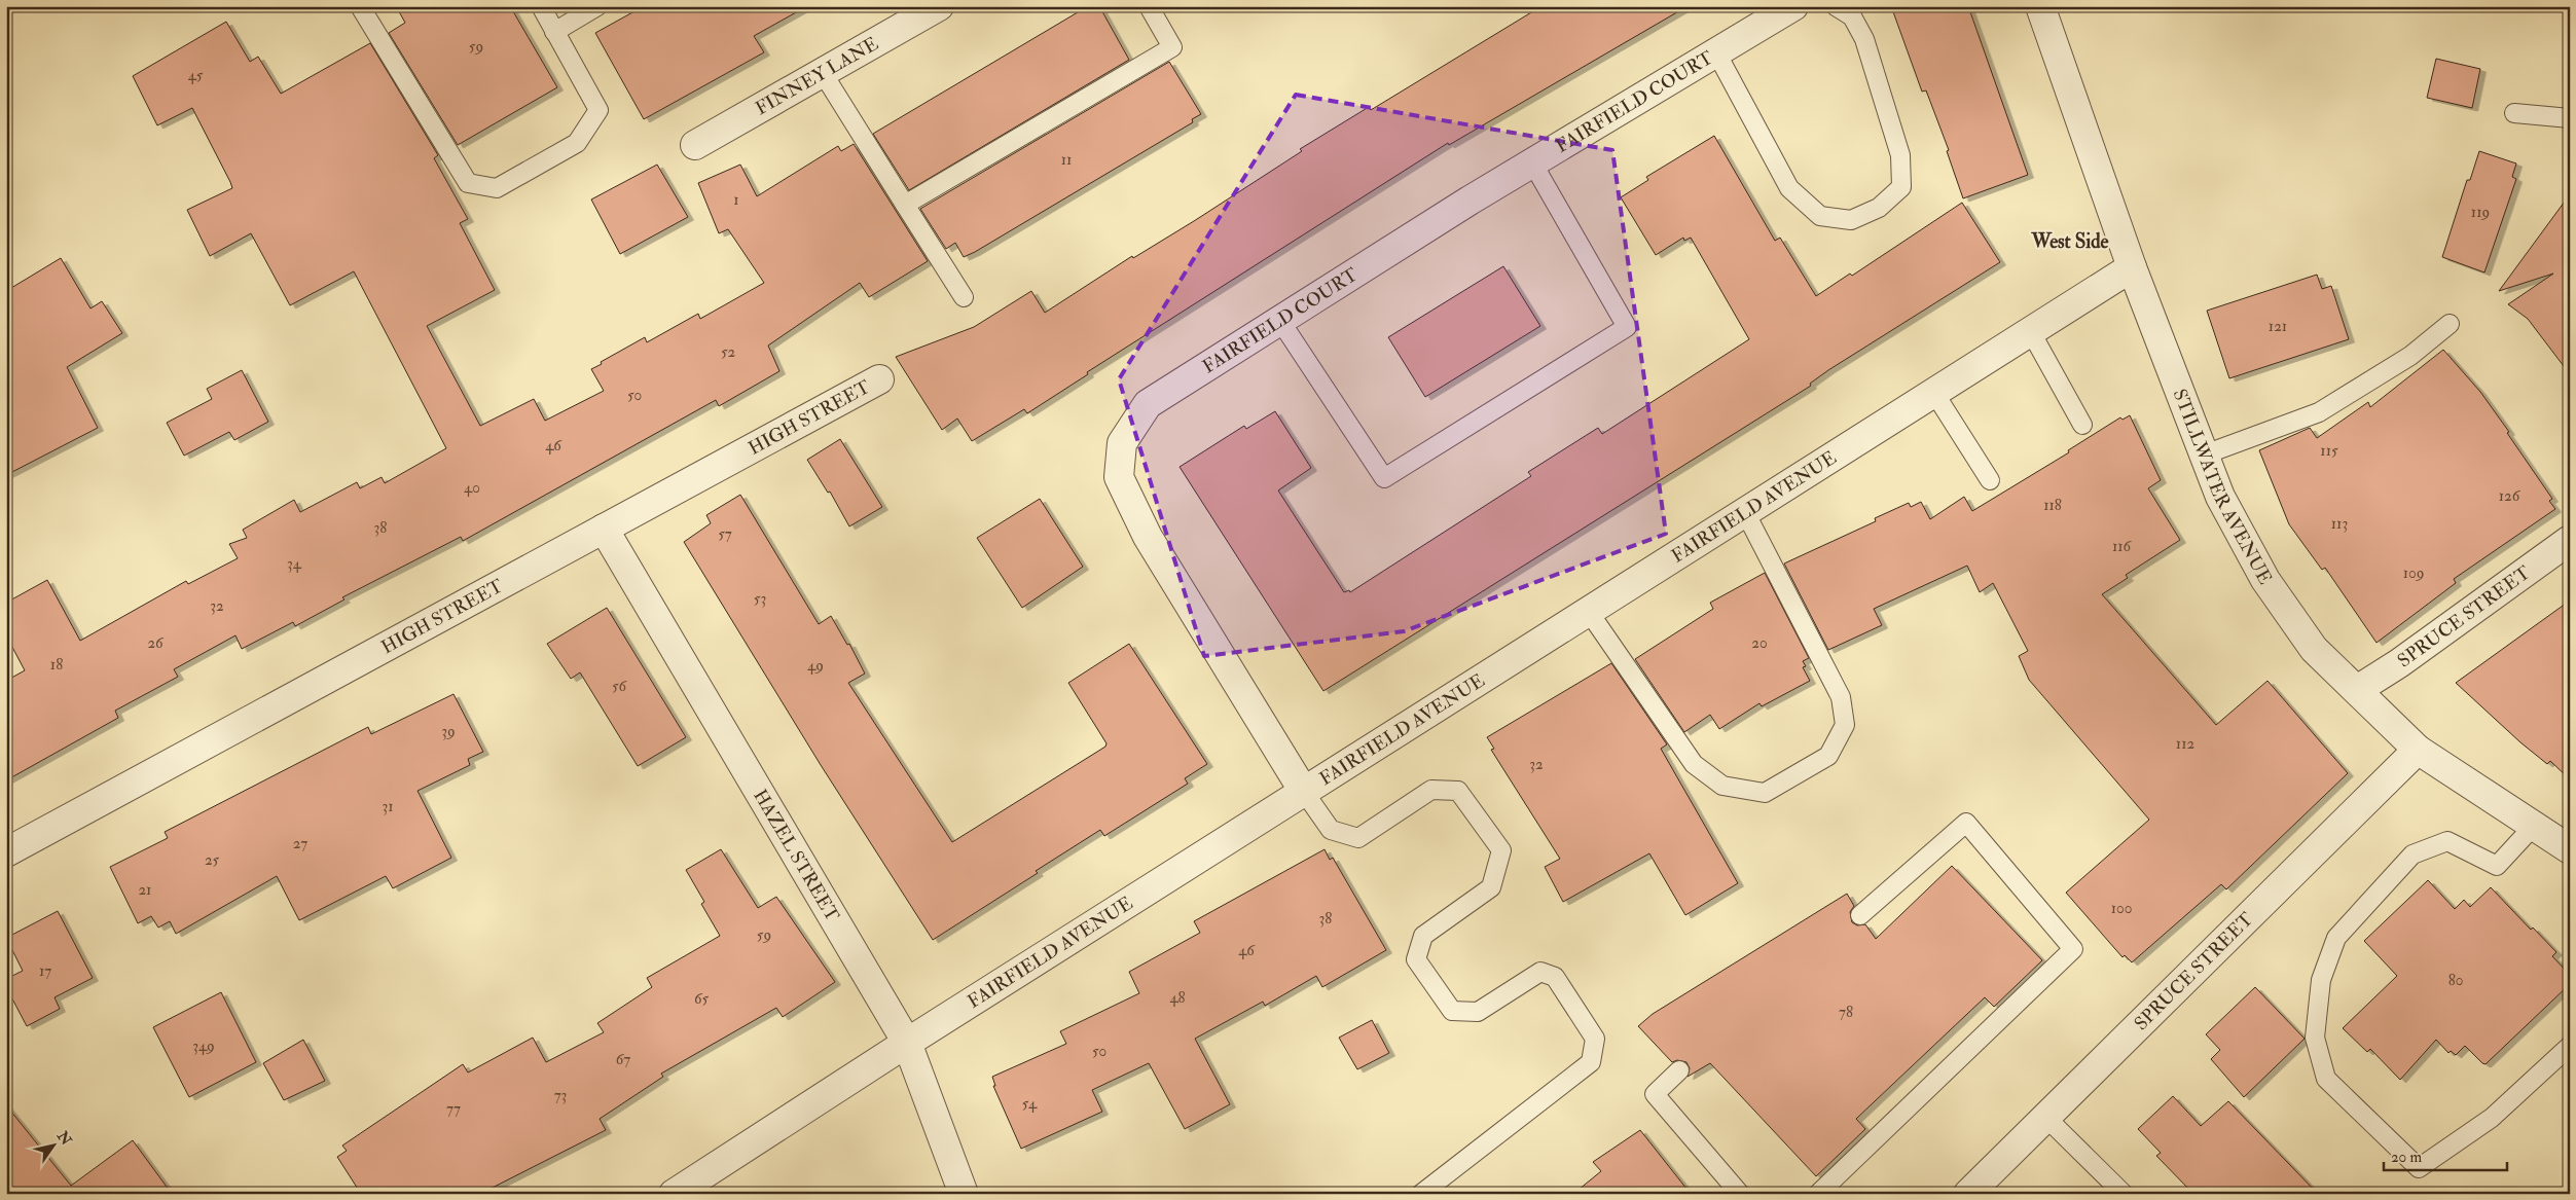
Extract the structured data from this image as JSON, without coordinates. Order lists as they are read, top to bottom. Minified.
{"streets":{"street":["FINNEY LANE","FAIRFIELD COURT","HIGH STREET","STILLWATER AVENUE","FAIRFIELD AVENUE","SPRUCE STREET","HAZEL STREET"]},"crossings":[["FAIRFIELD COURT","FAIRFIELD AVENUE"],["HIGH STREET","HAZEL STREET"],["STILLWATER AVENUE","FAIRFIELD AVENUE"],["STILLWATER AVENUE","SPRUCE STREET"],["FAIRFIELD AVENUE","HAZEL STREET"]],"districts":["West Side"],"house_numbers":["59","45","11","1","119","121","52","50","46","115","40","126","118","113","38","57","116","34","109","53","32","26","20","18","49","56","39","112","32","31","27","25","21","100","38","59","46","17","80","48","65","78","349","50","67","73","54","77"],"scale_bar":"20 m","north":"top right"}
